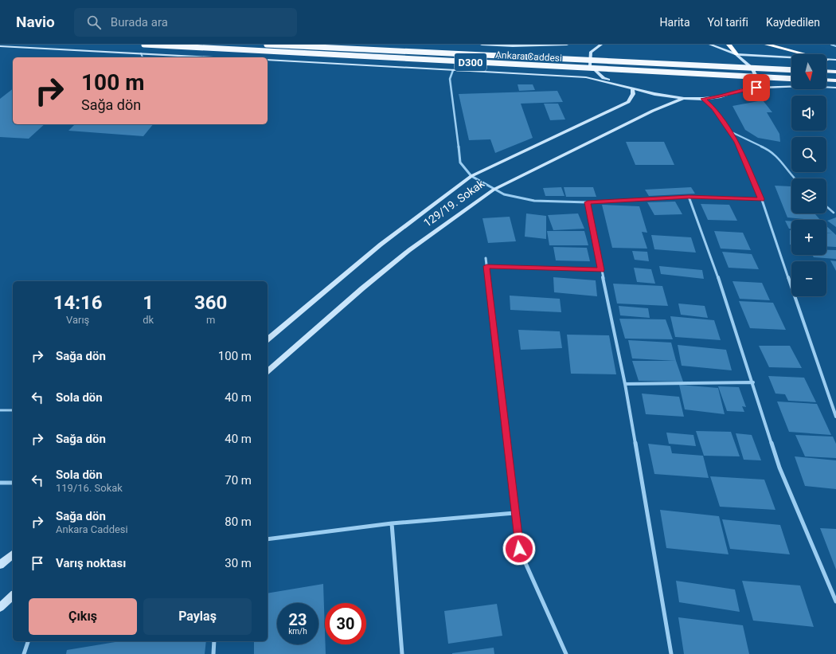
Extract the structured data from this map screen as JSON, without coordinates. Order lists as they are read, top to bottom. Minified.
{"streets":{"highway":["Ankara Caddesi","D300"],"main road":["129/19. Sokak"]},"crossings":[["Ankara Caddesi","129/19. Sokak"]],"north":"bottom","page":{"header":"Navio","search":"Burada ara","nav":["Harita","Yol tarifi","Kaydedilen"],"map_buttons":["+","−"],"turn":["100 m","Sağa dön"],"eta":["14:16","Varış","1","dk","360","m"],"list":[{"name":"Sağa dön","value":"100 m"},{"name":"Sola dön","value":"40 m"},{"name":"Sağa dön","value":"40 m"},{"name":"Sola dön","note":"119/16. Sokak","value":"70 m"},{"name":"Sağa dön","note":"Ankara Caddesi","value":"80 m"},{"name":"Varış noktası","value":"30 m"}],"buttons":["Çıkış","Paylaş"],"speed":"23 km/h","limit":"30"}}
